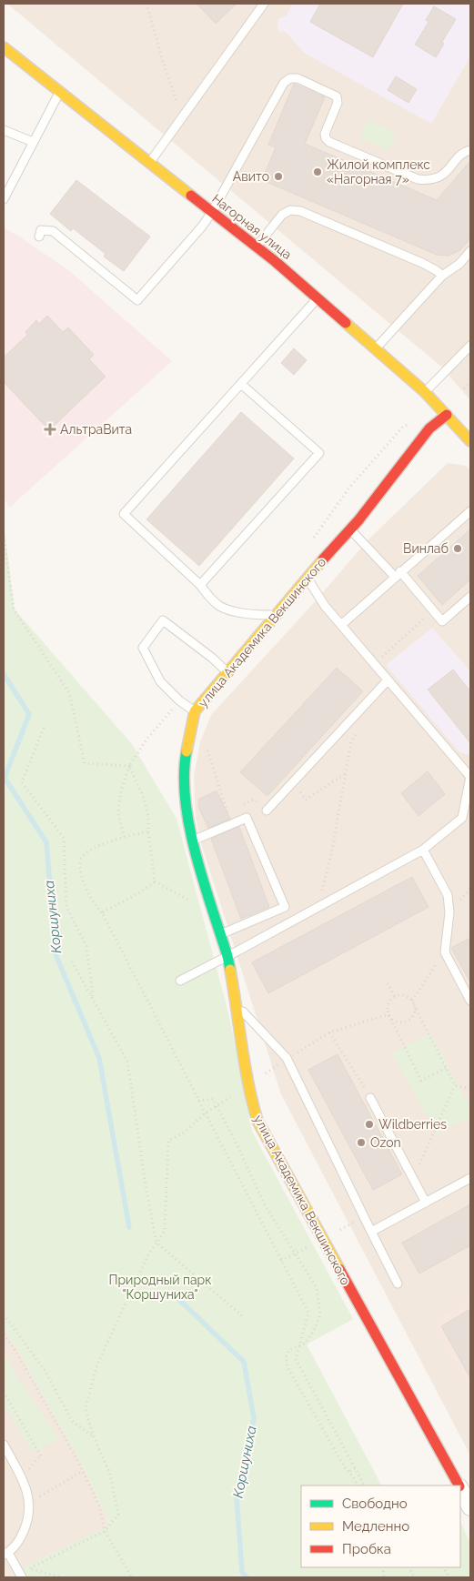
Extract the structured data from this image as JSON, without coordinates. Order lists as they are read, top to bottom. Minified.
{"streets":{"street":["Нагорная улица","улица Академика Векшинского"]},"crossings":[["Нагорная улица","улица Академика Векшинского"]],"water":["Коршуниха"],"parks":["Природный парк \"Коршуниха\""],"places":{"other":["Жилой комплекс «Нагорная 7»","Авито","Винлаб","Wildberries","Ozon"],"health":["АльтраВита"]},"legend":["Свободно","Медленно","Пробка"]}
